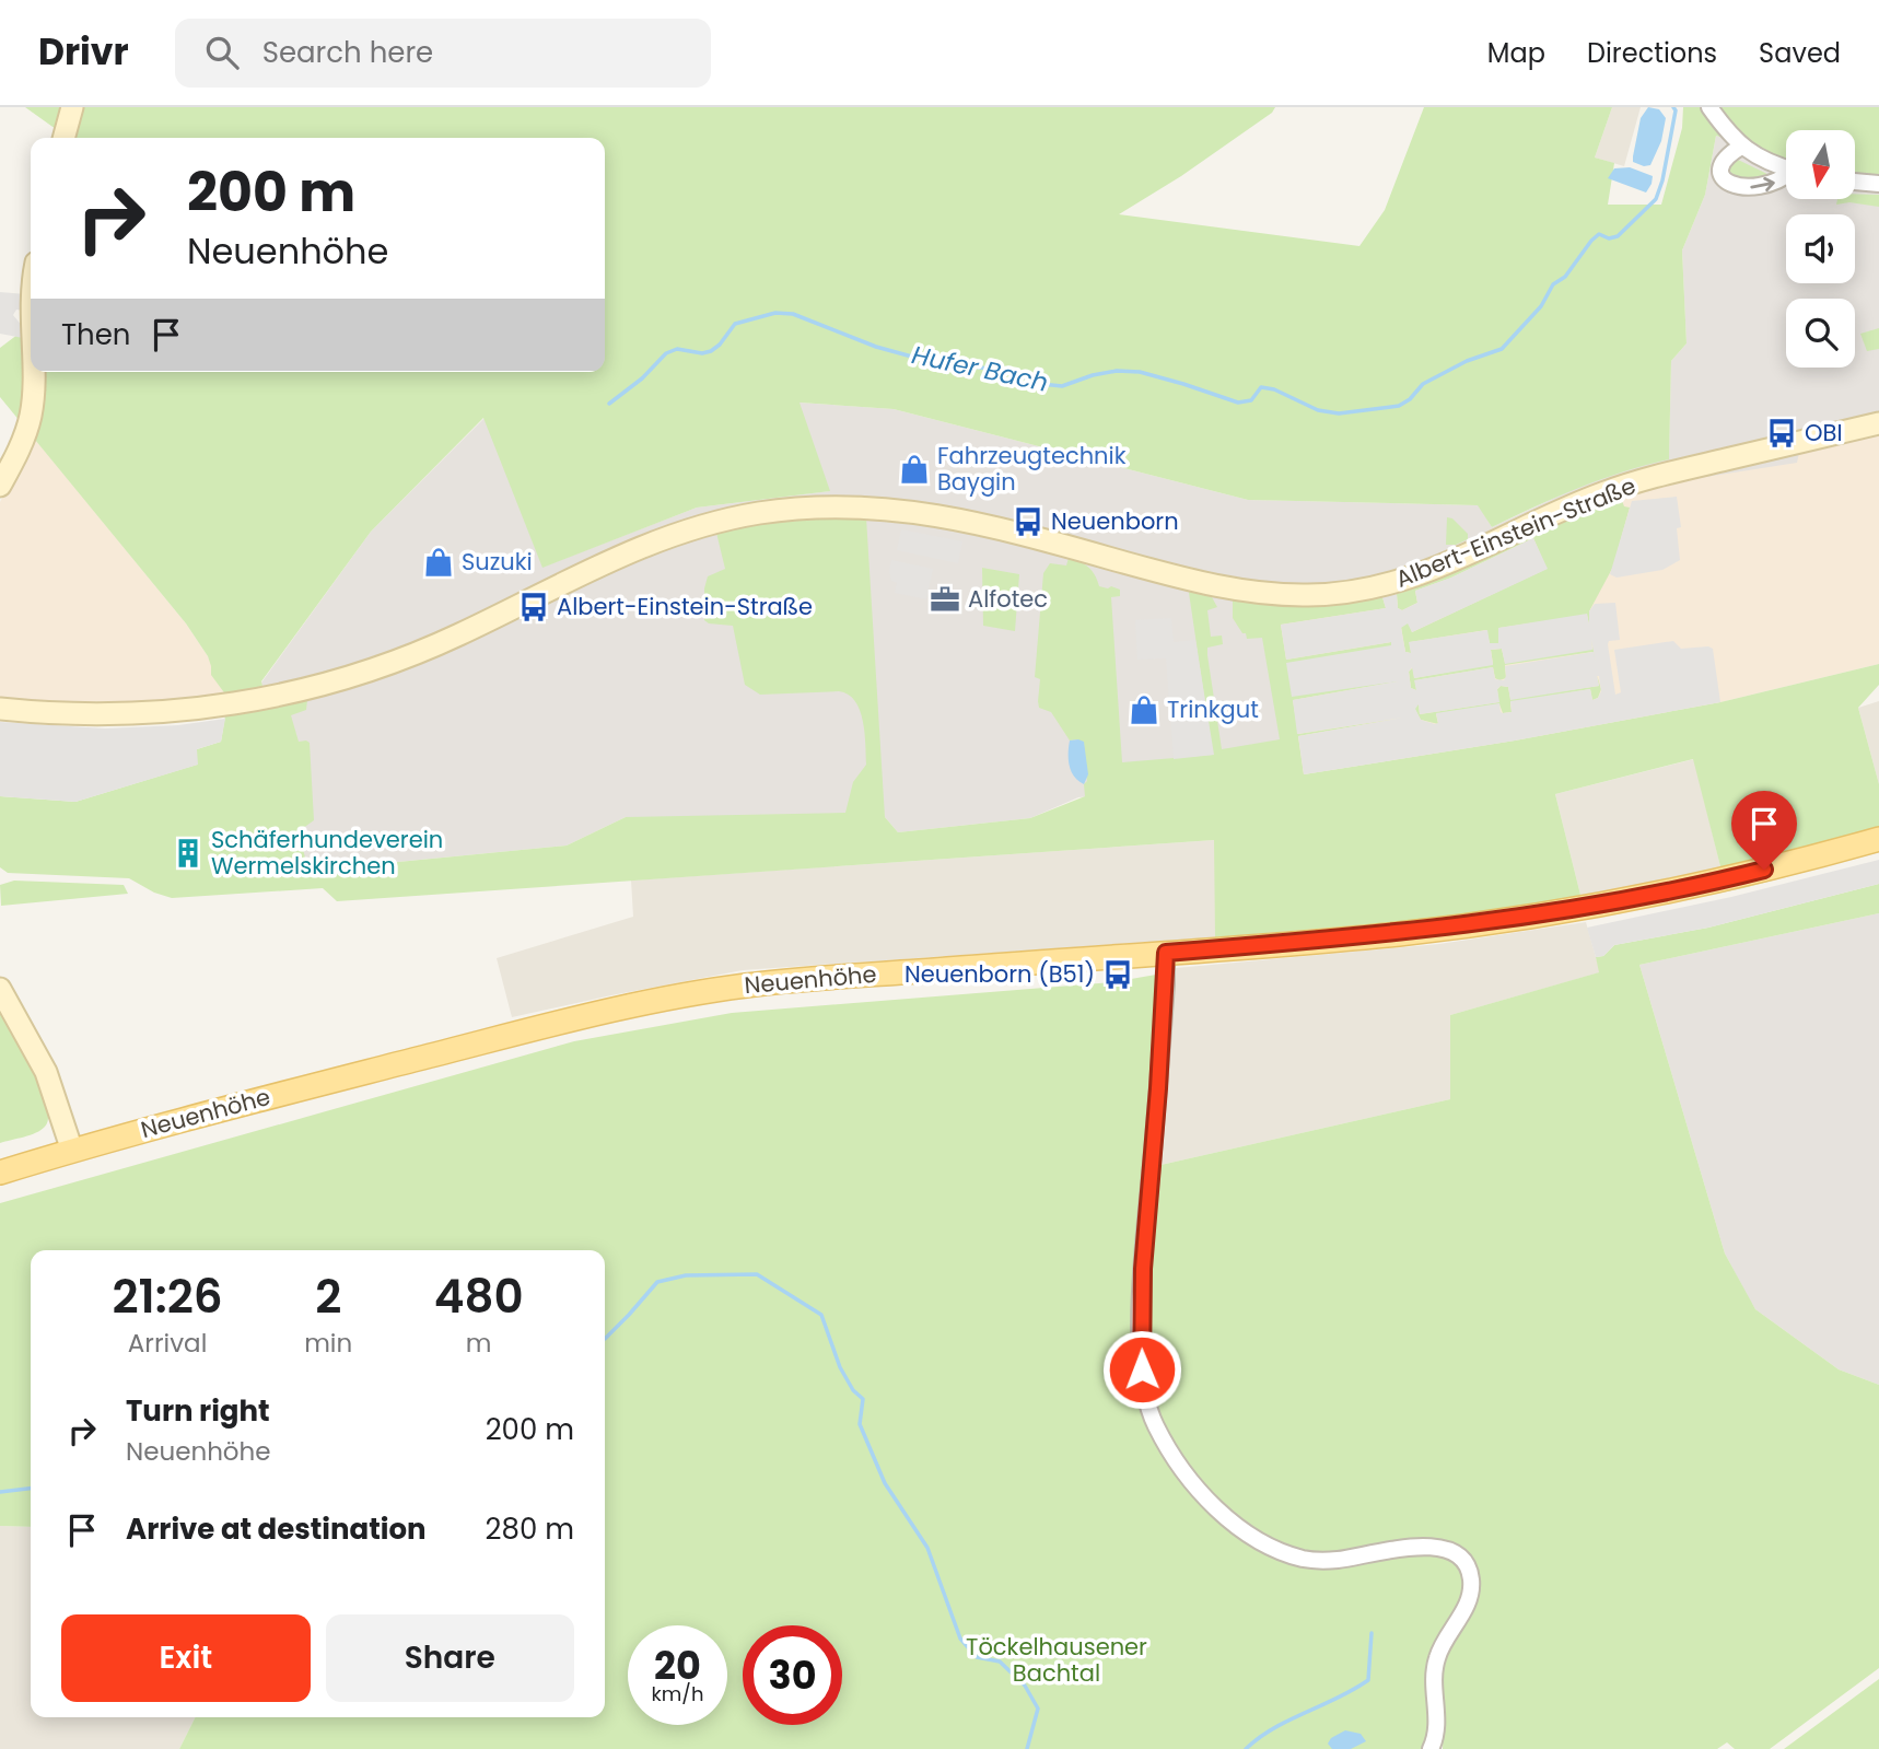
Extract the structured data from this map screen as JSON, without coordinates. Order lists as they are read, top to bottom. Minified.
{"streets":{"main road":["Neuenhöhe"],"street":["Albert-Einstein-Straße"]},"water":["Hufer Bach"],"parks":["Töckelhausener Bachtal"],"places":{"bus stop":["OBI","Neuenborn","Albert-Einstein-Straße","Neuenborn (B51)"],"shop":["Fahrzeugtechnik Baygin","Suzuki","Trinkgut"],"office":["Alfotec"],"building":["Schäferhundeverein Wermelskirchen"]},"north":"bottom","page":{"header":"Drivr","search":"Search here","nav":["Map","Directions","Saved"],"turn":["200 m","Neuenhöhe"],"then":"Then","eta":["21:26","Arrival","2","min","480","m"],"list":[{"name":"Turn right","note":"Neuenhöhe","value":"200 m"},{"name":"Arrive at destination","value":"280 m"}],"buttons":["Exit","Share"],"speed":"20 km/h","limit":"30"}}
